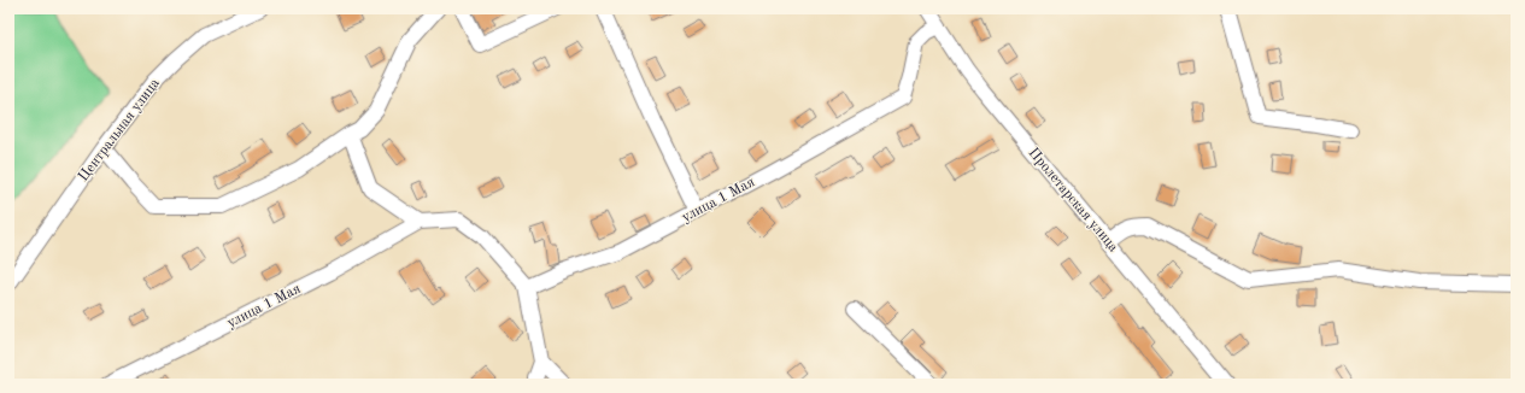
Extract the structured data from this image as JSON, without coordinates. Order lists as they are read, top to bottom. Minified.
{"streets":{"street":["Центральная улица","улица 1 Мая","Пролетарская улица"]},"crossings":[["улица 1 Мая","Пролетарская улица"]]}
